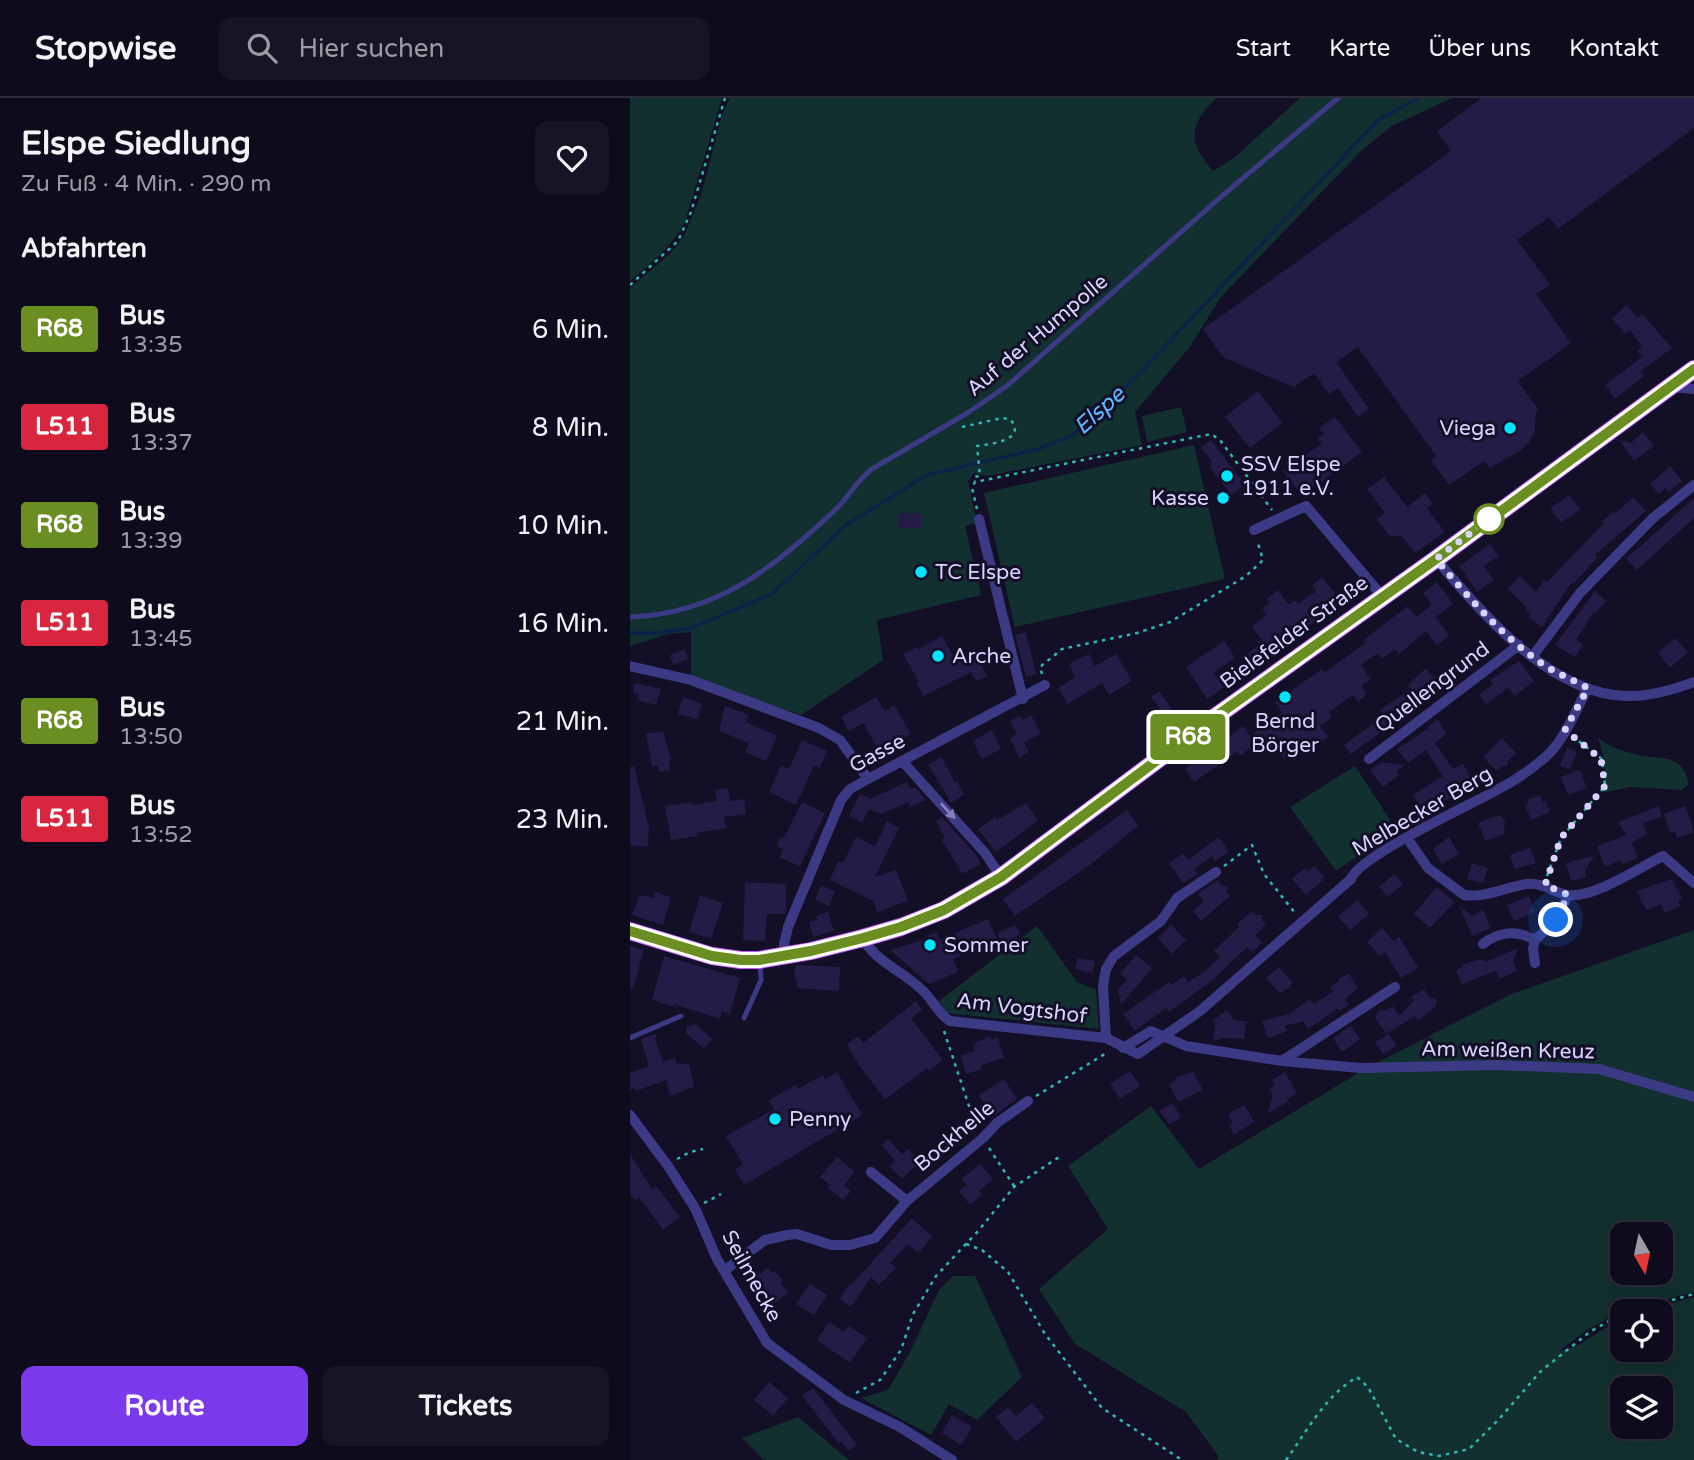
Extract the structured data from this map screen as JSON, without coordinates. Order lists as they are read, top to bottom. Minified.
{"streets":{"main road":["Bielefelder Straße"],"street":["Quellengrund","Gasse","Melbecker Berg","Am Vogtshof","Am weißen Kreuz","Bockhelle","Seilmecke"],"lane":["Auf der Humpolle"]},"crossings":[["Bielefelder Straße","Gasse"],["Bielefelder Straße","Am Vogtshof"],["Bockhelle","Seilmecke"]],"water":["Elspe"],"places":["Viega","SSV Elspe 1911 e.V.","Kasse","TC Elspe","Arche","Bernd Börger","Sommer","Penny"],"lines":["bus line R68"],"north":"bottom","page":{"header":"Stopwise","search":"Hier suchen","nav":["Start","Karte","Über uns","Kontakt"],"heading":[["Elspe Siedlung","Zu Fuß · 4 Min. · 290 m"],"Abfahrten"],"on_map":"R68","list":[{"mark":"R68","name":"Bus","note":"13:35","value":"6 Min."},{"mark":"L511","name":"Bus","note":"13:37","value":"8 Min."},{"mark":"R68","name":"Bus","note":"13:39","value":"10 Min."},{"mark":"L511","name":"Bus","note":"13:45","value":"16 Min."},{"mark":"R68","name":"Bus","note":"13:50","value":"21 Min."},{"mark":"L511","name":"Bus","note":"13:52","value":"23 Min."}],"buttons":["Route","Tickets"]}}
